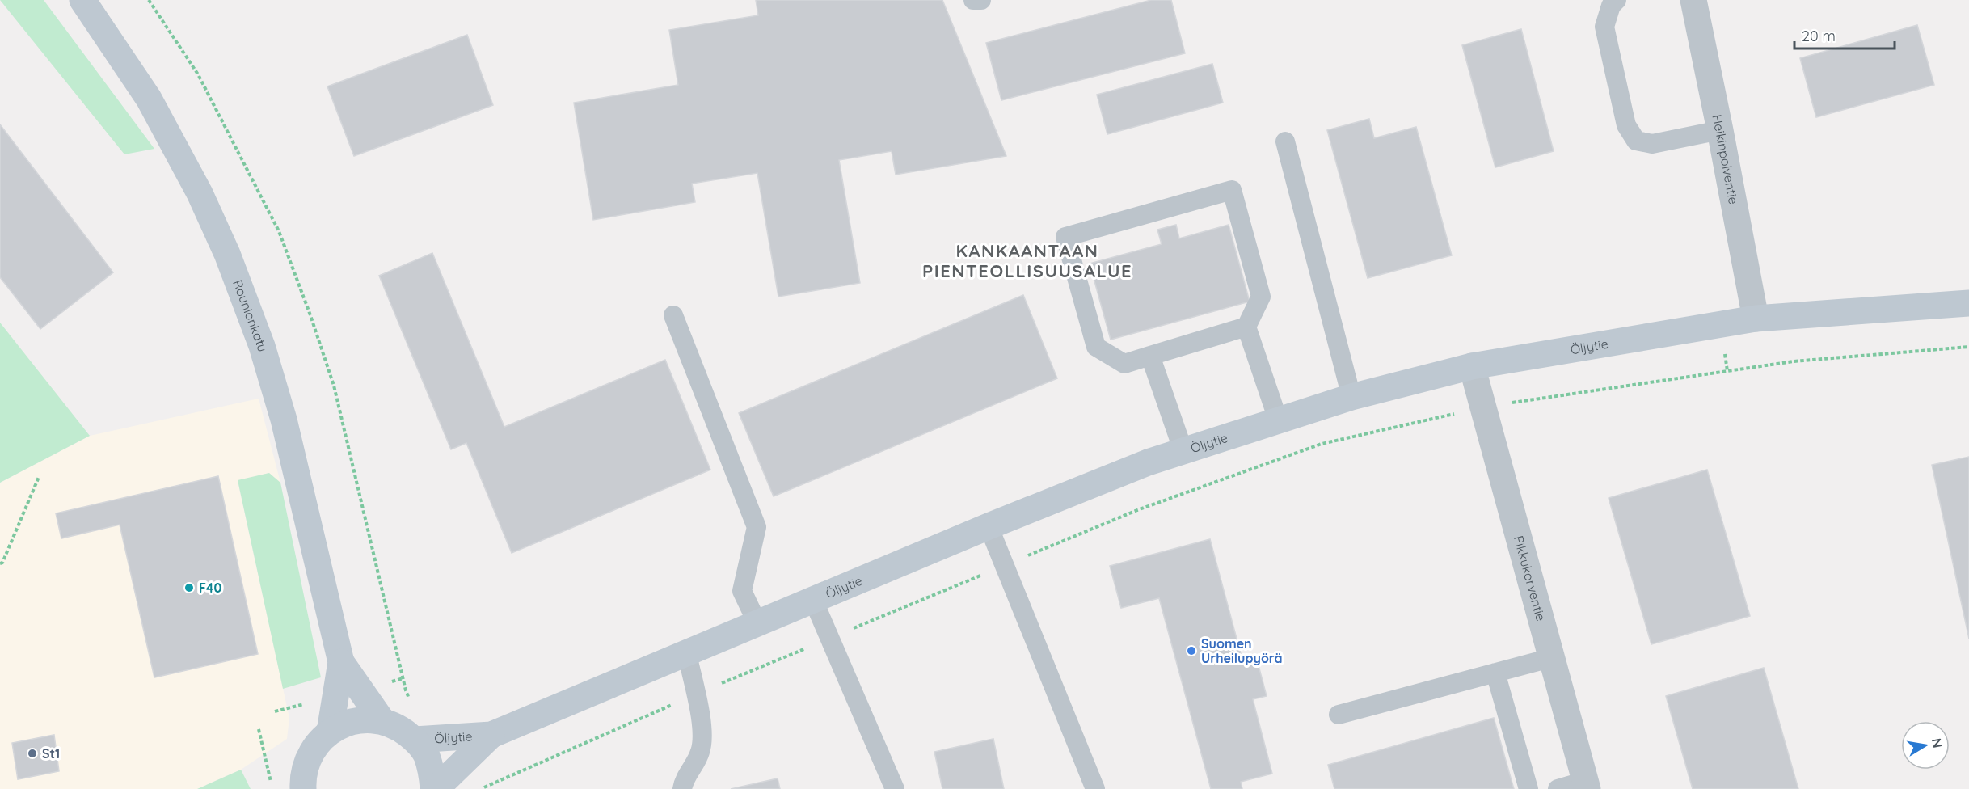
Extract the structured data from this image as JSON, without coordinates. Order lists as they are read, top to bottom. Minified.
{"streets":{"main road":["Rounionkatu","Öljytie"],"street":["Heikinpolventie","Pikkukorventie"]},"crossings":[["Heikinpolventie","Öljytie"],["Öljytie","Pikkukorventie"]],"districts":["KANKAANTAAN PIENTEOLLISUUSALUE"],"places":["F40","Suomen Urheilupyörä","St1"],"scale_bar":"20 m","north":"right"}
